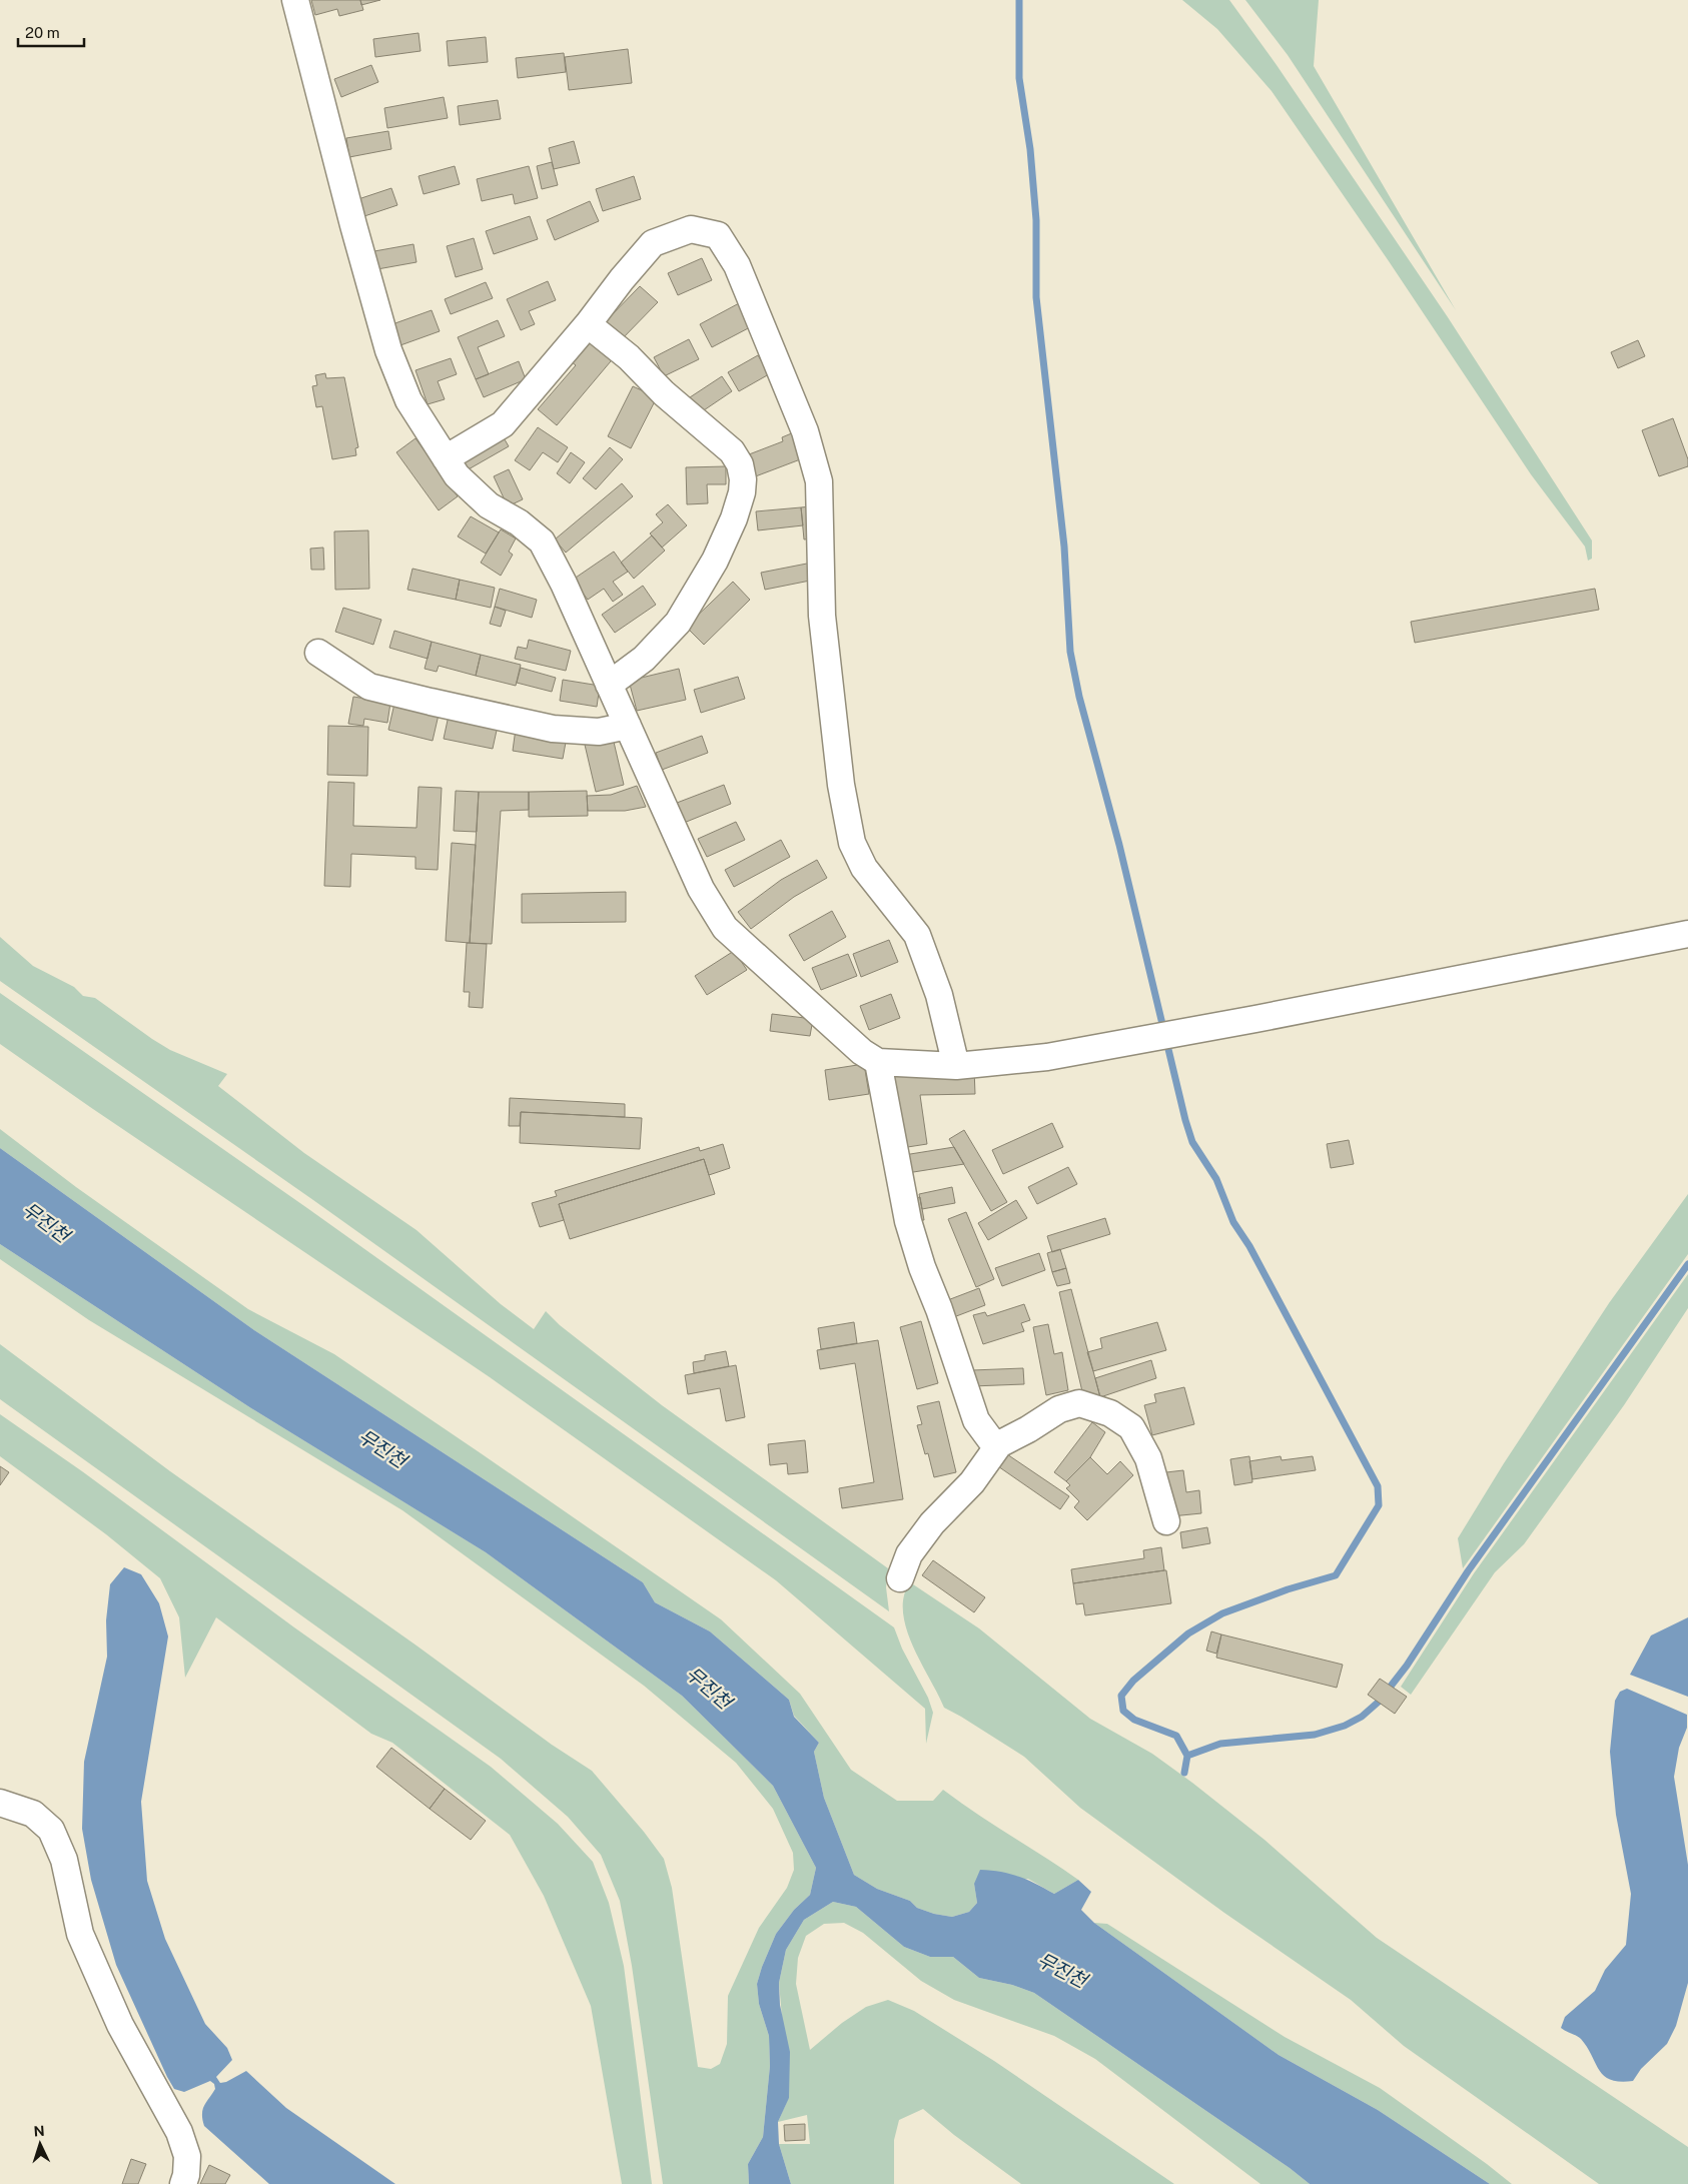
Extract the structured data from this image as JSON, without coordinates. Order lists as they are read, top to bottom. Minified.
{"water":["무진천"],"scale_bar":"20 m","north":"top"}
